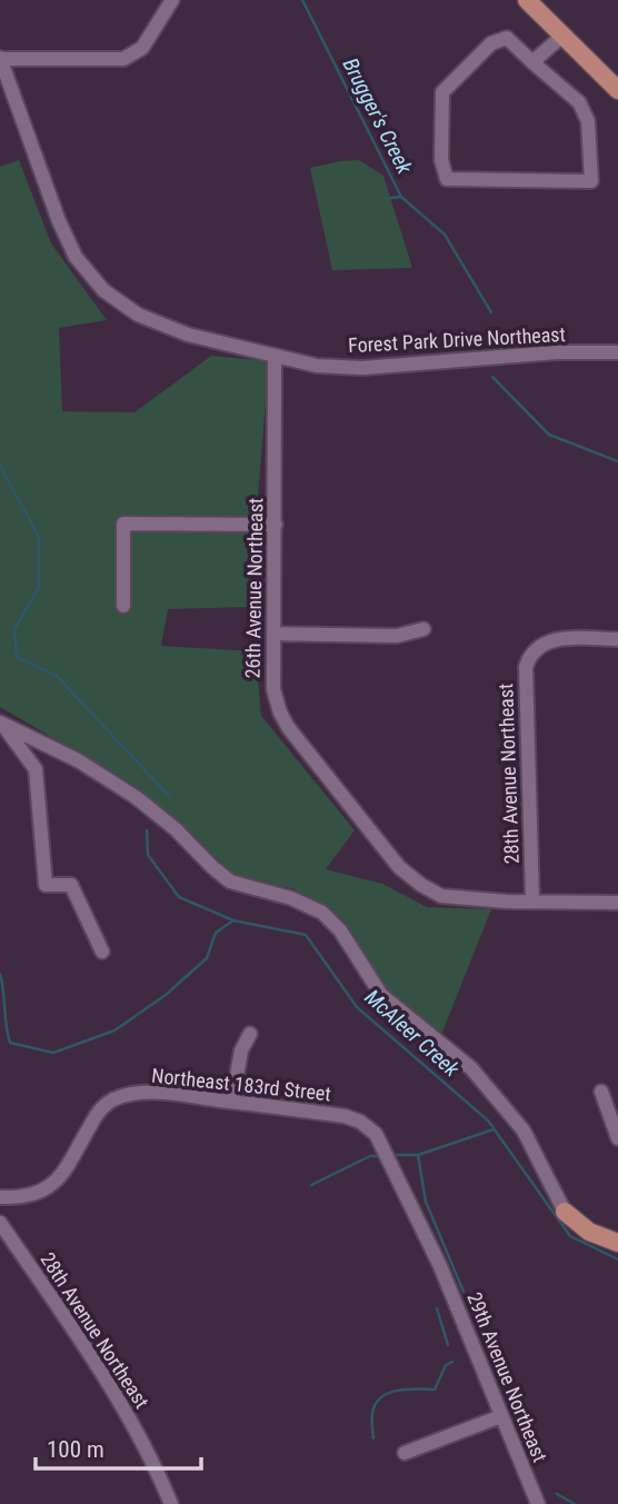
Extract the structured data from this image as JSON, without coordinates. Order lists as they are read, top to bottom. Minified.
{"streets":{"street":["Forest Park Drive Northeast","26th Avenue Northeast","28th Avenue Northeast","Northeast 183rd Street","29th Avenue Northeast"]},"crossings":[["Forest Park Drive Northeast","26th Avenue Northeast"],["26th Avenue Northeast","28th Avenue Northeast"],["Northeast 183rd Street","29th Avenue Northeast"]],"water":["Brugger's Creek","McAleer Creek"],"scale_bar":"100 m"}
